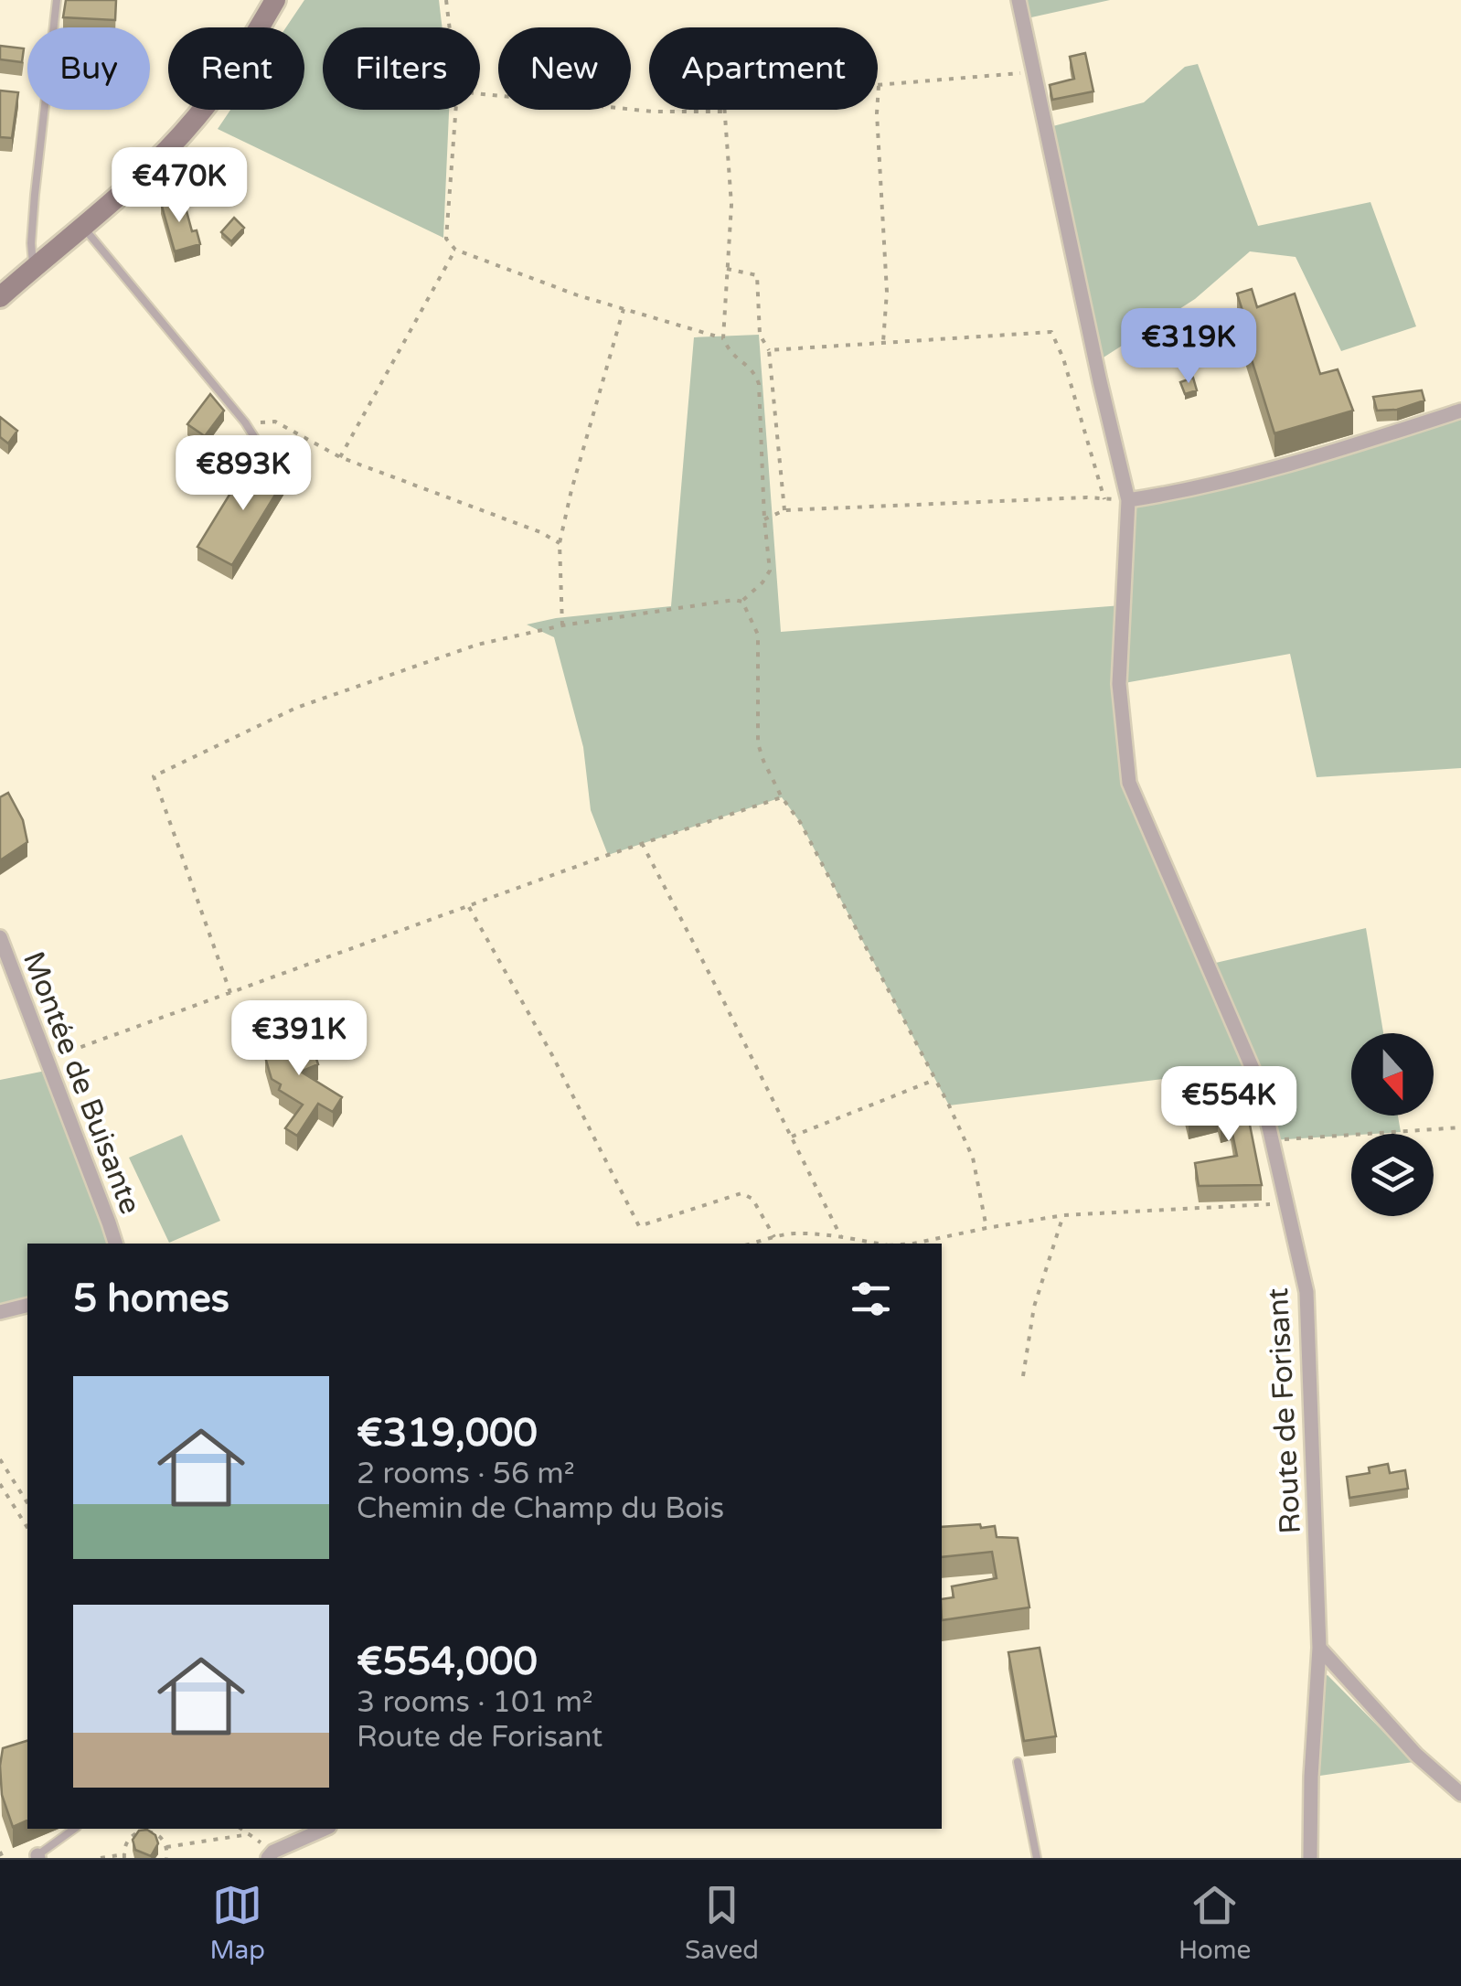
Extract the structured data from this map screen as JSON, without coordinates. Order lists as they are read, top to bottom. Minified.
{"streets":{"street":["Montée de Buisante","Route de Forisant"]},"north":"bottom","page":{"chip":["Buy","Rent","Filters","New","Apartment"],"price":["€470K","€319K","€893K","€391K","€554K"],"heading":"5 homes","list":[{"name":"€319,000","note":"2 rooms · 56 m² · Chemin de Champ du Bois"},{"name":"€554,000","note":"3 rooms · 101 m² · Route de Forisant"}],"tabs":["Map","Saved","Home"]}}
